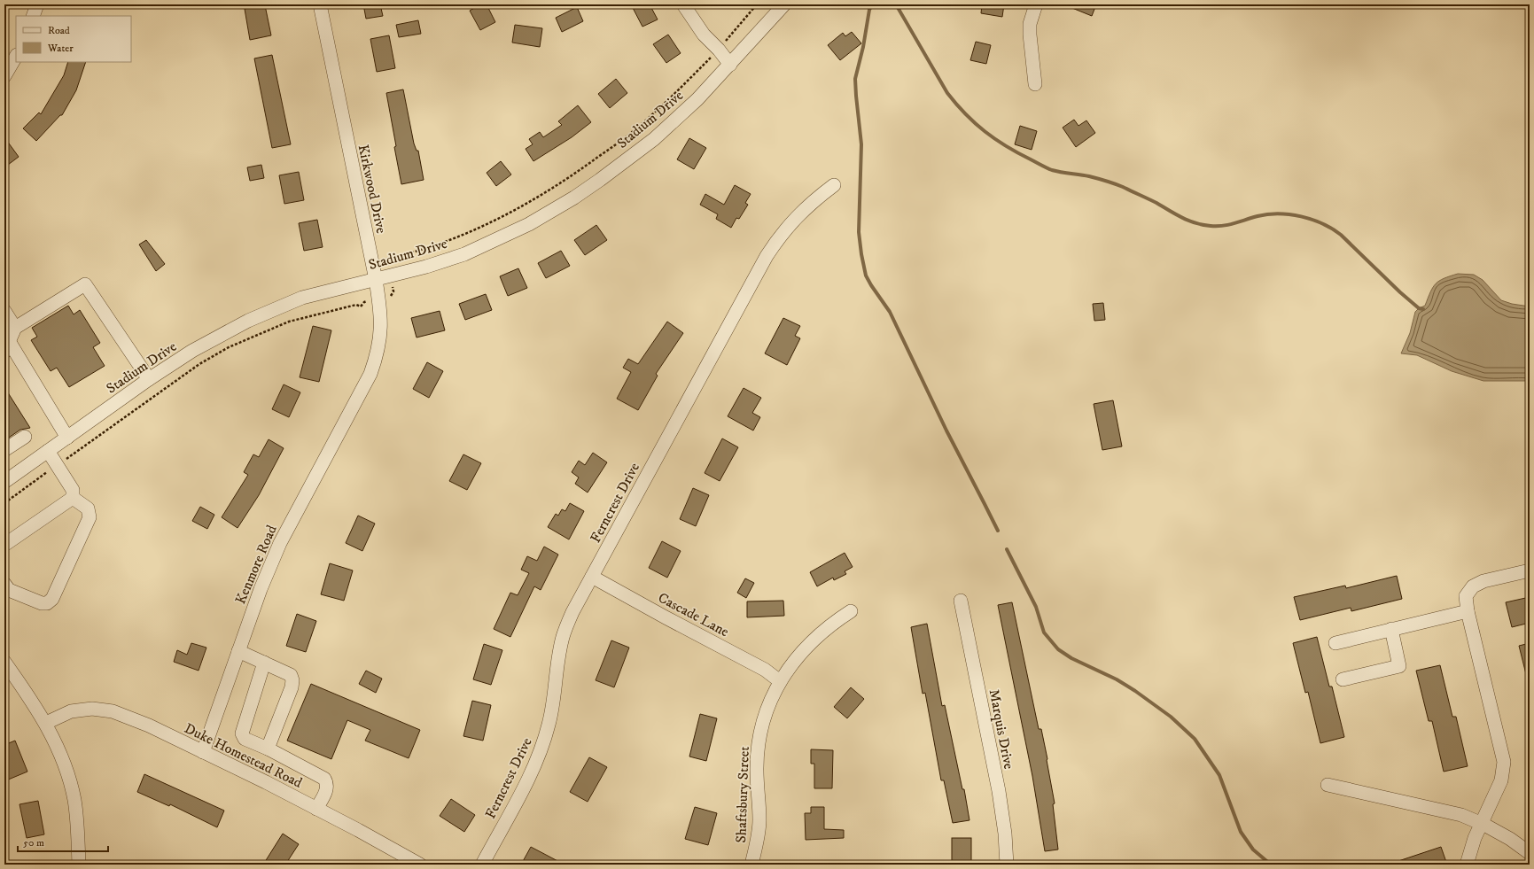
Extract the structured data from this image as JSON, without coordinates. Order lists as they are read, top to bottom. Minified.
{"streets":{"street":["Stadium Drive","Kirkwood Drive","Ferncrest Drive","Kenmore Road","Cascade Lane","Marquis Drive","Duke Homestead Road","Shaftsbury Street"]},"crossings":[["Stadium Drive","Kirkwood Drive"],["Kirkwood Drive","Kenmore Road"],["Ferncrest Drive","Cascade Lane"],["Kenmore Road","Duke Homestead Road"],["Cascade Lane","Shaftsbury Street"]],"legend":["Road","Water"],"scale_bar":"50 m"}
